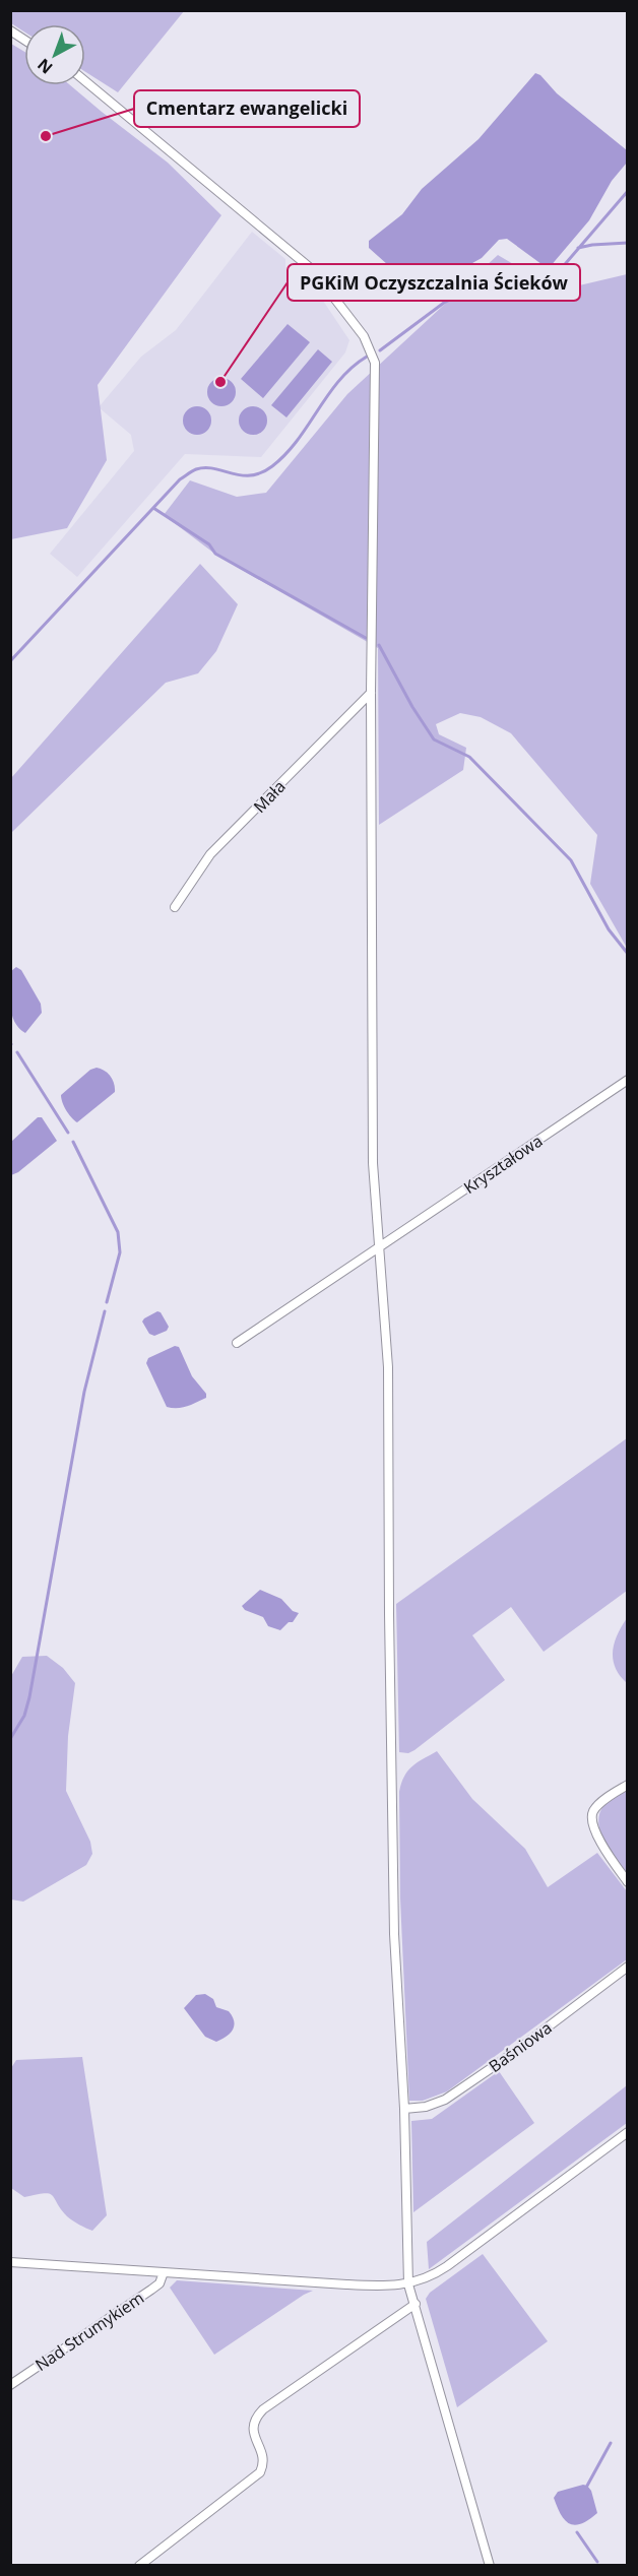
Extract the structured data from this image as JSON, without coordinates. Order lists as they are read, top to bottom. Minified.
{"streets":{"street":["Mała","Kryształowa","Baśniowa","Nad Strumykiem"]},"places":["Cmentarz ewangelicki","PGKiM Oczyszczalnia Ścieków"],"north":"bottom left"}
